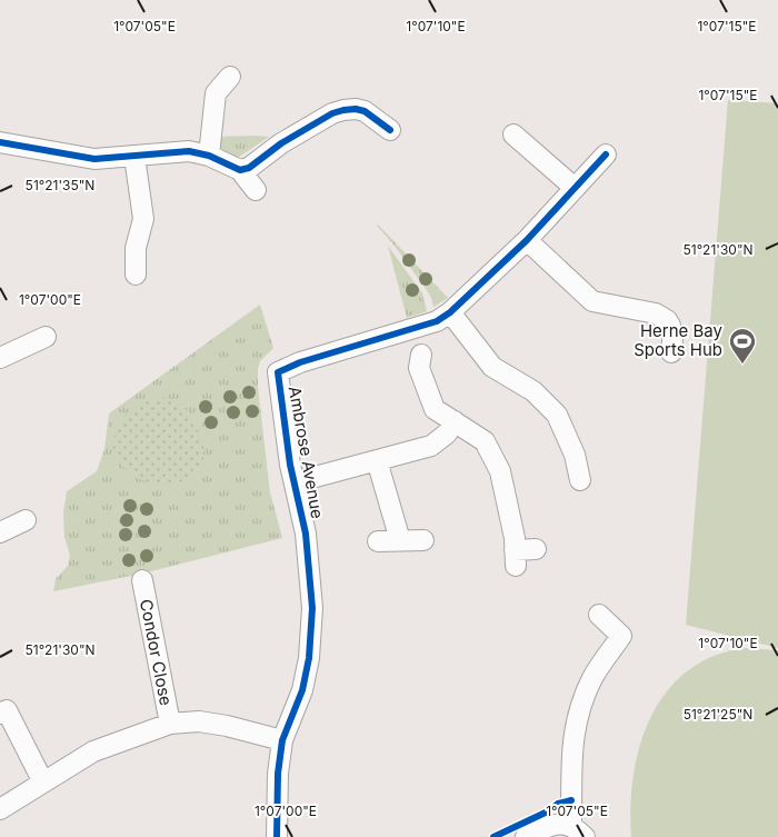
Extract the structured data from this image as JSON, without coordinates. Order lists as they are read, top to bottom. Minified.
{"streets":{"street":["Ambrose Avenue","Condor Close"]},"crossings":[["Ambrose Avenue","Condor Close"]],"places":{"sports":["Herne Bay Sports Hub"]},"coordinates":["1°07'05\"E","1°07'10\"E","1°07'15\"E","51°21'35\"N","51°21'30\"N","1°07'00\"E","51°21'25\"N"]}
